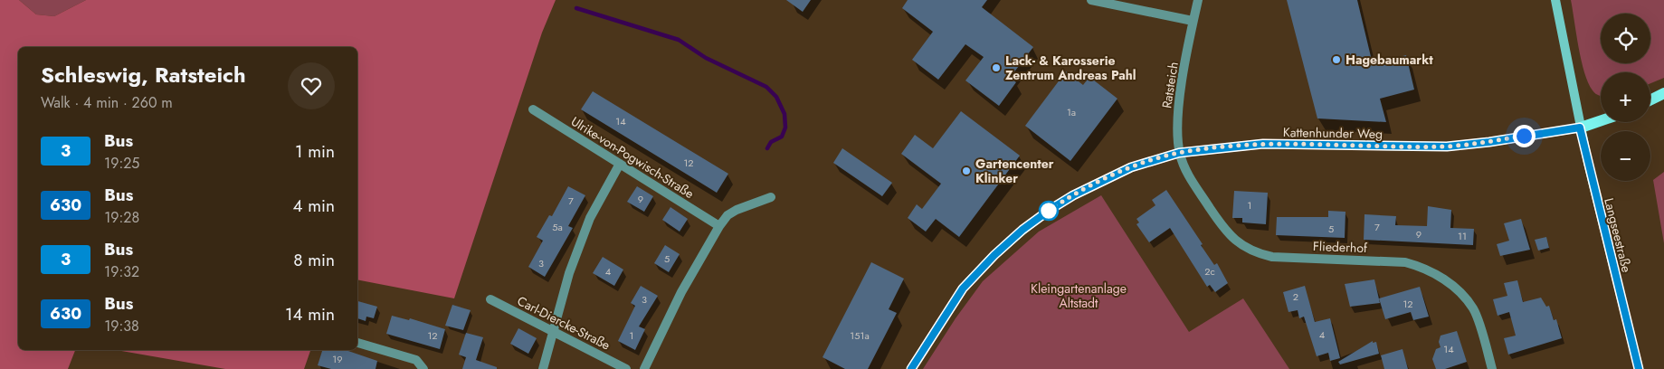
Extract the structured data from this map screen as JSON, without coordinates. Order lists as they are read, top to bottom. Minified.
{"streets":{"street":["Ratsteich","Kattenhunder Weg","Ulrike-von-Pogwisch-Straße","Langseestraße","Fliederhof","Carl-Diercke-Straße"]},"crossings":[["Ratsteich","Kattenhunder Weg"],["Ratsteich","Fliederhof"],["Kattenhunder Weg","Langseestraße"],["Kattenhunder Weg","Fliederhof"]],"parks":["Kleingartenanlage Altstadt"],"places":["Hagebaumarkt","Lack- & Karosserie Zentrum Andreas Pahl","Gartencenter Klinker"],"lines":["bus line 3"],"house_numbers":["1a","14","12","9","7","1","5a","7","5","9","11","5","3","4","2c","2","3","12","4","12","1","151a","14","19"],"page":{"map_buttons":["+","−"],"heading":["Schleswig, Ratsteich","Walk · 4 min · 260 m"],"list":[{"mark":"3","name":"Bus","note":"19:25","value":"1 min"},{"mark":"630","name":"Bus","note":"19:28","value":"4 min"},{"mark":"3","name":"Bus","note":"19:32","value":"8 min"},{"mark":"630","name":"Bus","note":"19:38","value":"14 min"}]}}
